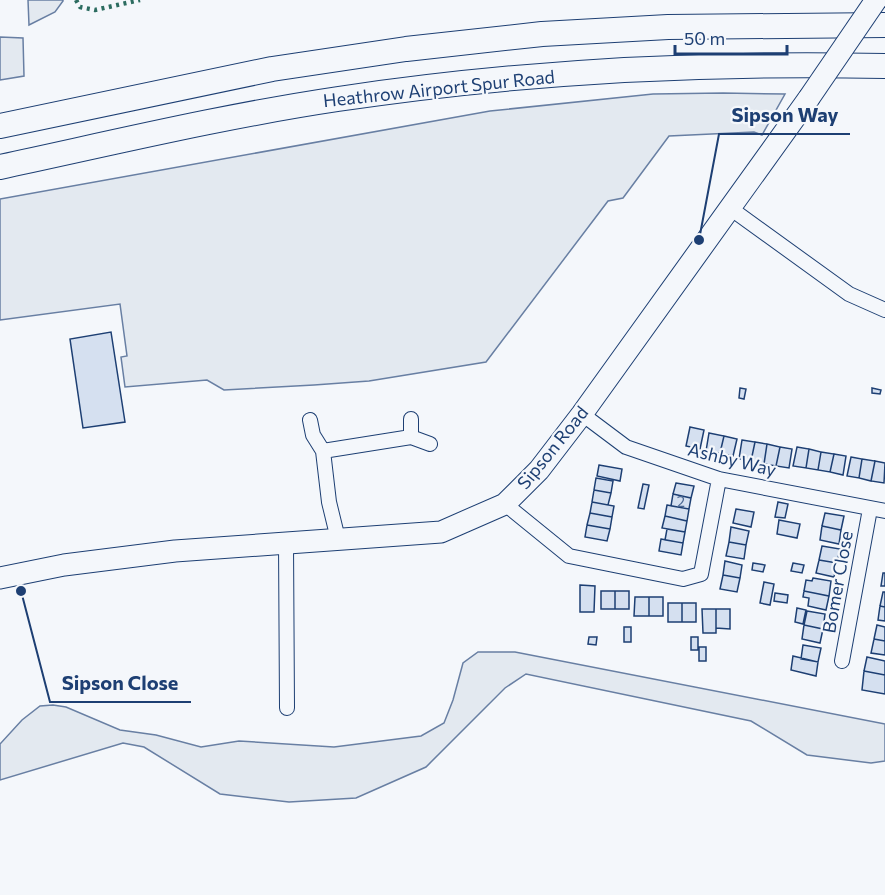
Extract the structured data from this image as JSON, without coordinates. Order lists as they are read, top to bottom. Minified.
{"streets":{"highway":["Heathrow Airport Spur Road"],"main road":["Sipson Road"],"street":["Ashby Way","Bomer Close"]},"crossings":[["Sipson Road","Ashby Way"],["Ashby Way","Bomer Close"]],"places":["Sipson Way","Sipson Close"],"house_numbers":["2"],"scale_bar":"50 m"}
